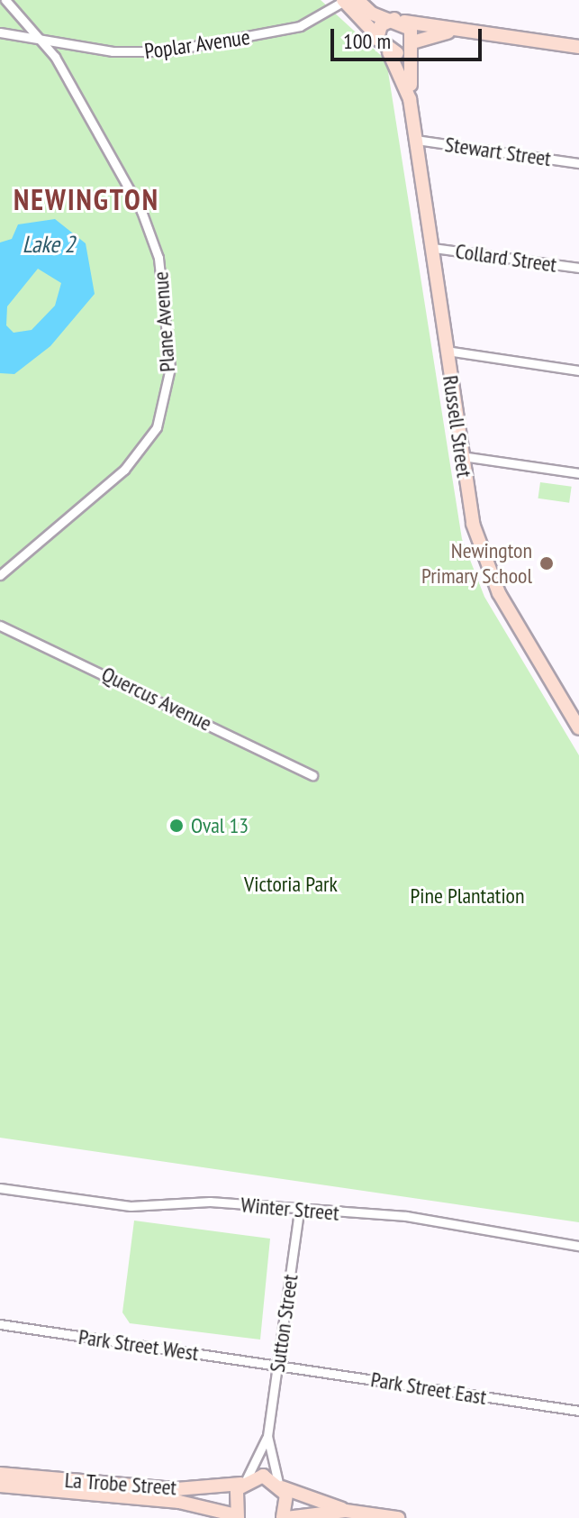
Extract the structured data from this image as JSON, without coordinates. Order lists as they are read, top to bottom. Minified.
{"streets":{"main road":["Russell Street","La Trobe Street"],"street":["Poplar Avenue","Stewart Street","Collard Street","Plane Avenue","Quercus Avenue","Winter Street","Sutton Street","Park Street West","Park Street East"]},"crossings":[["Poplar Avenue","Plane Avenue"],["Stewart Street","Russell Street"],["Collard Street","Russell Street"],["Winter Street","Sutton Street"],["Sutton Street","Park Street West"],["Sutton Street","Park Street East"],["Sutton Street","La Trobe Street"],["Park Street West","Park Street East"]],"districts":["NEWINGTON"],"water":["Lake 2"],"parks":["Victoria Park","Pine Plantation"],"places":["Newington Primary School","Oval 13"],"scale_bar":"100 m"}
